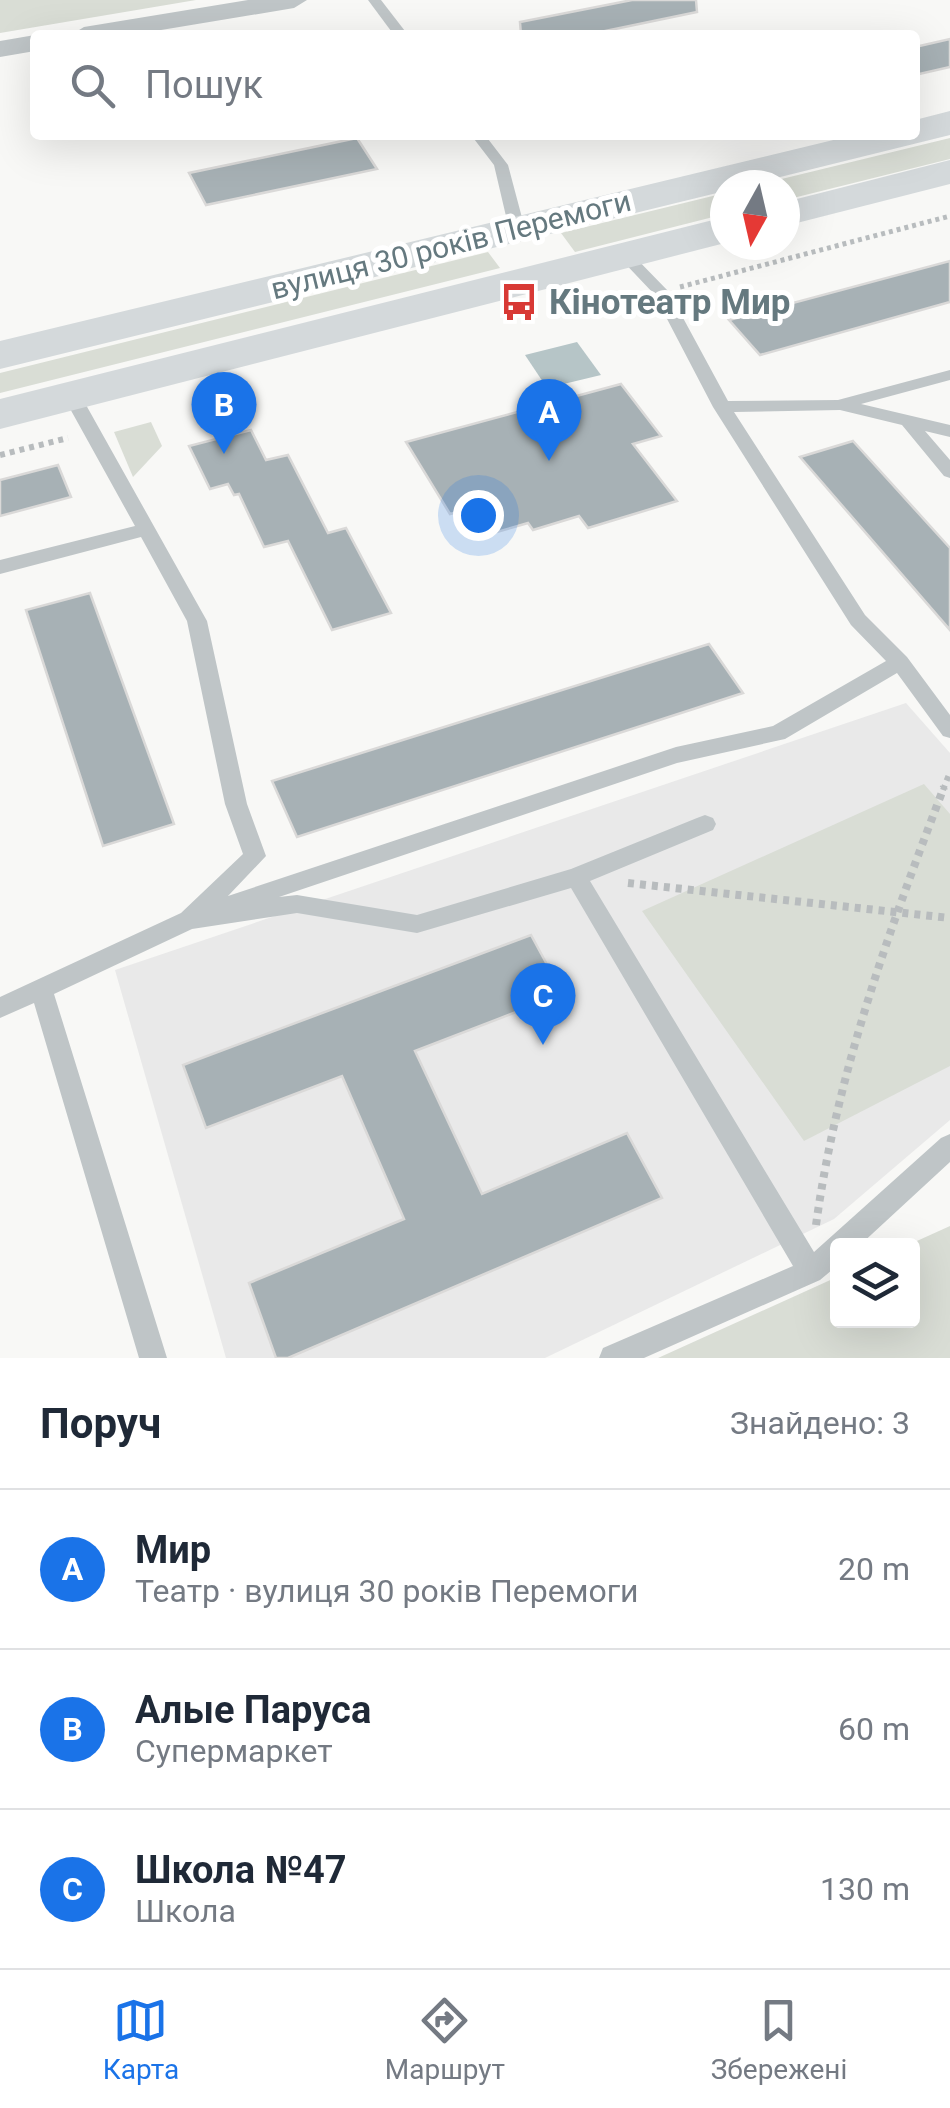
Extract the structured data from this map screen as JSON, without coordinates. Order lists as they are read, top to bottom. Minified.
{"streets":{"street":["вулиця 30 років Перемоги"]},"places":{"bus stop":["Кінотеатр Мир"]},"north":"bottom","page":{"search":"Пошук","pins":["B","A","C"],"heading":["Поруч","Знайдено: 3"],"list":[{"mark":"A","name":"Мир","note":"Театр · вулиця 30 років Перемоги","value":"20 m"},{"mark":"B","name":"Алые Паруса","note":"Супермаркет","value":"60 m"},{"mark":"C","name":"Школа №47","note":"Школа","value":"130 m"}],"nav":["Карта","Маршрут","Збережені"]}}
